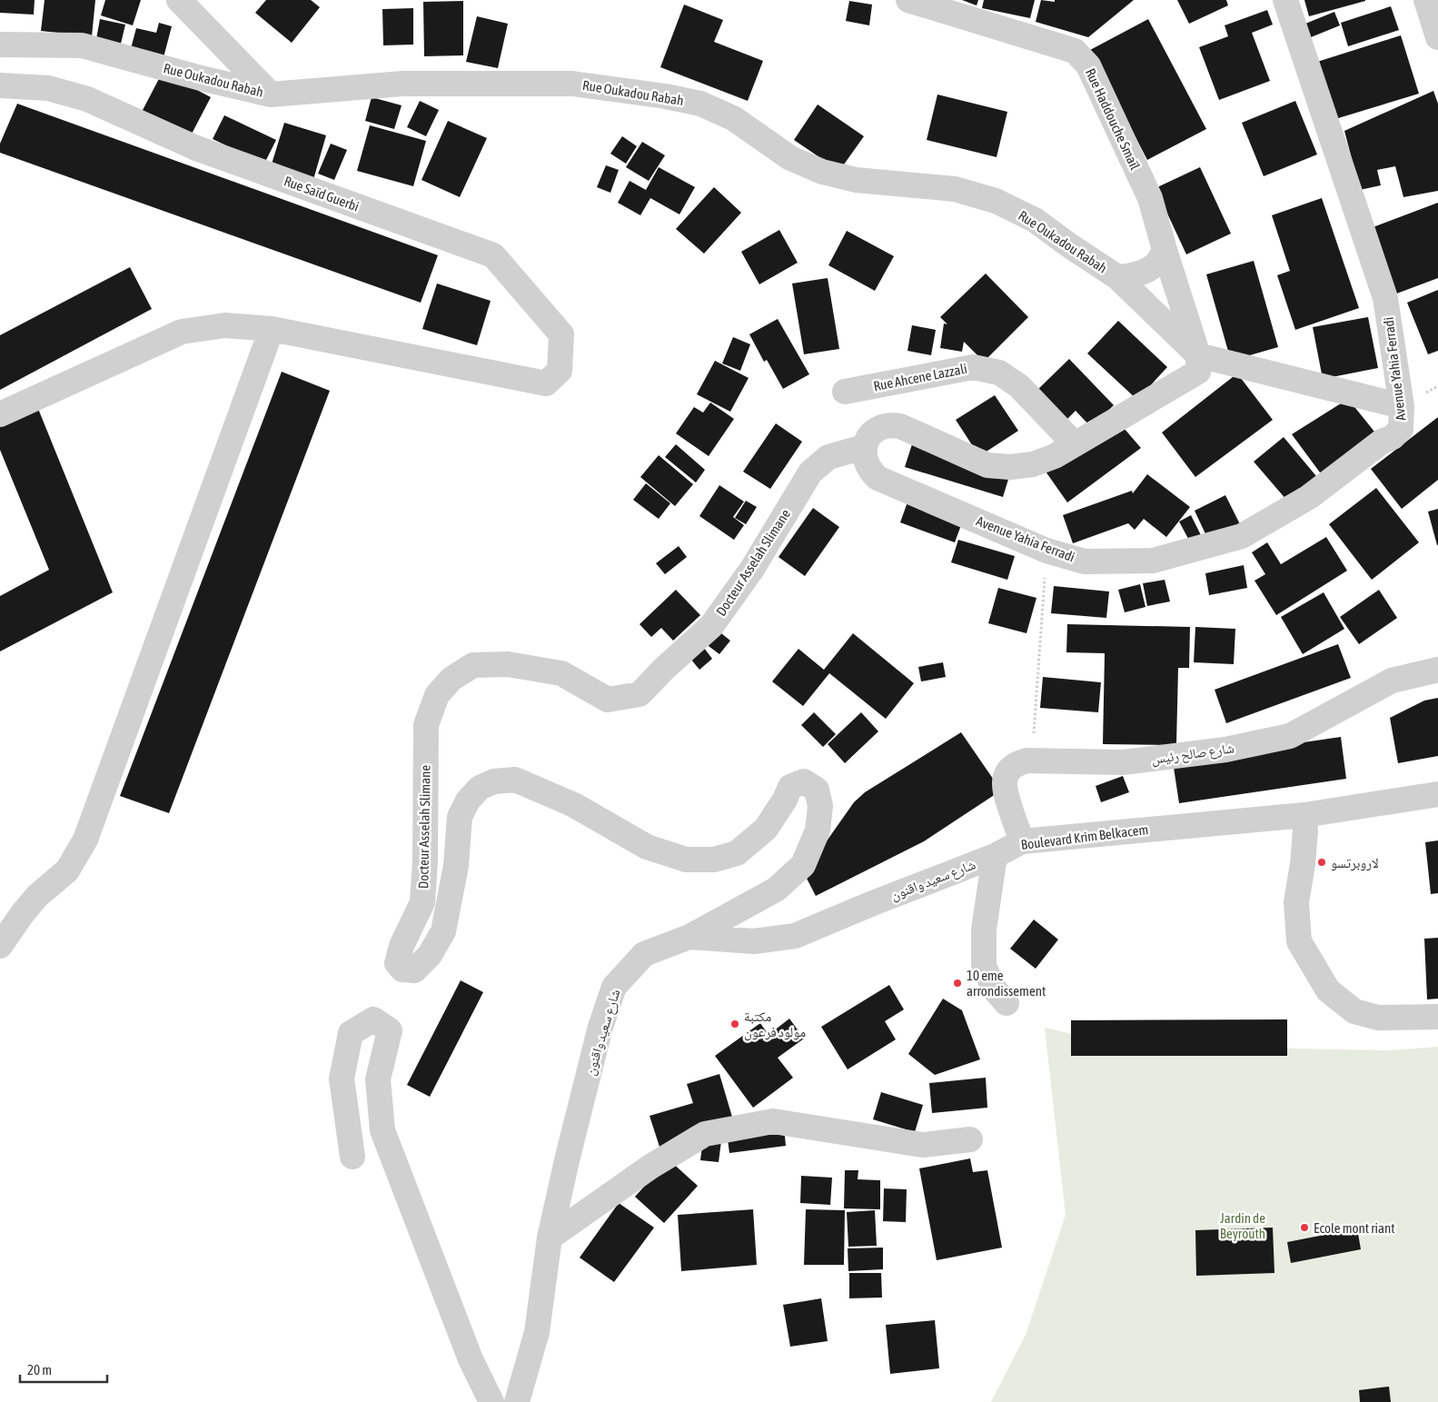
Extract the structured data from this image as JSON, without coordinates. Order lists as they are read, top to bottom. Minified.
{"streets":{"street":["Rue Oukadou Rabah","Rue Haddouche Smaïl","Rue Saïd Guerbi","Avenue Yahia Ferradi","Rue Ahcene Lazzali","Docteur Asselah Slimane","شارع صالح رئيس","Boulevard Krim Belkacem","شارع سعيد واقنون"]},"crossings":[["Rue Oukadou Rabah","Rue Haddouche Smaïl"],["Avenue Yahia Ferradi","Docteur Asselah Slimane"],["Docteur Asselah Slimane","شارع سعيد واقنون"],["شارع صالح رئيس","Boulevard Krim Belkacem"],["Boulevard Krim Belkacem","شارع سعيد واقنون"]],"parks":["Jardin de Beyrouth"],"places":["لاروبرتسو","10 eme arrondissement","مكتبة مولود فرعون","Ecole mont riant"],"scale_bar":"20 m"}
